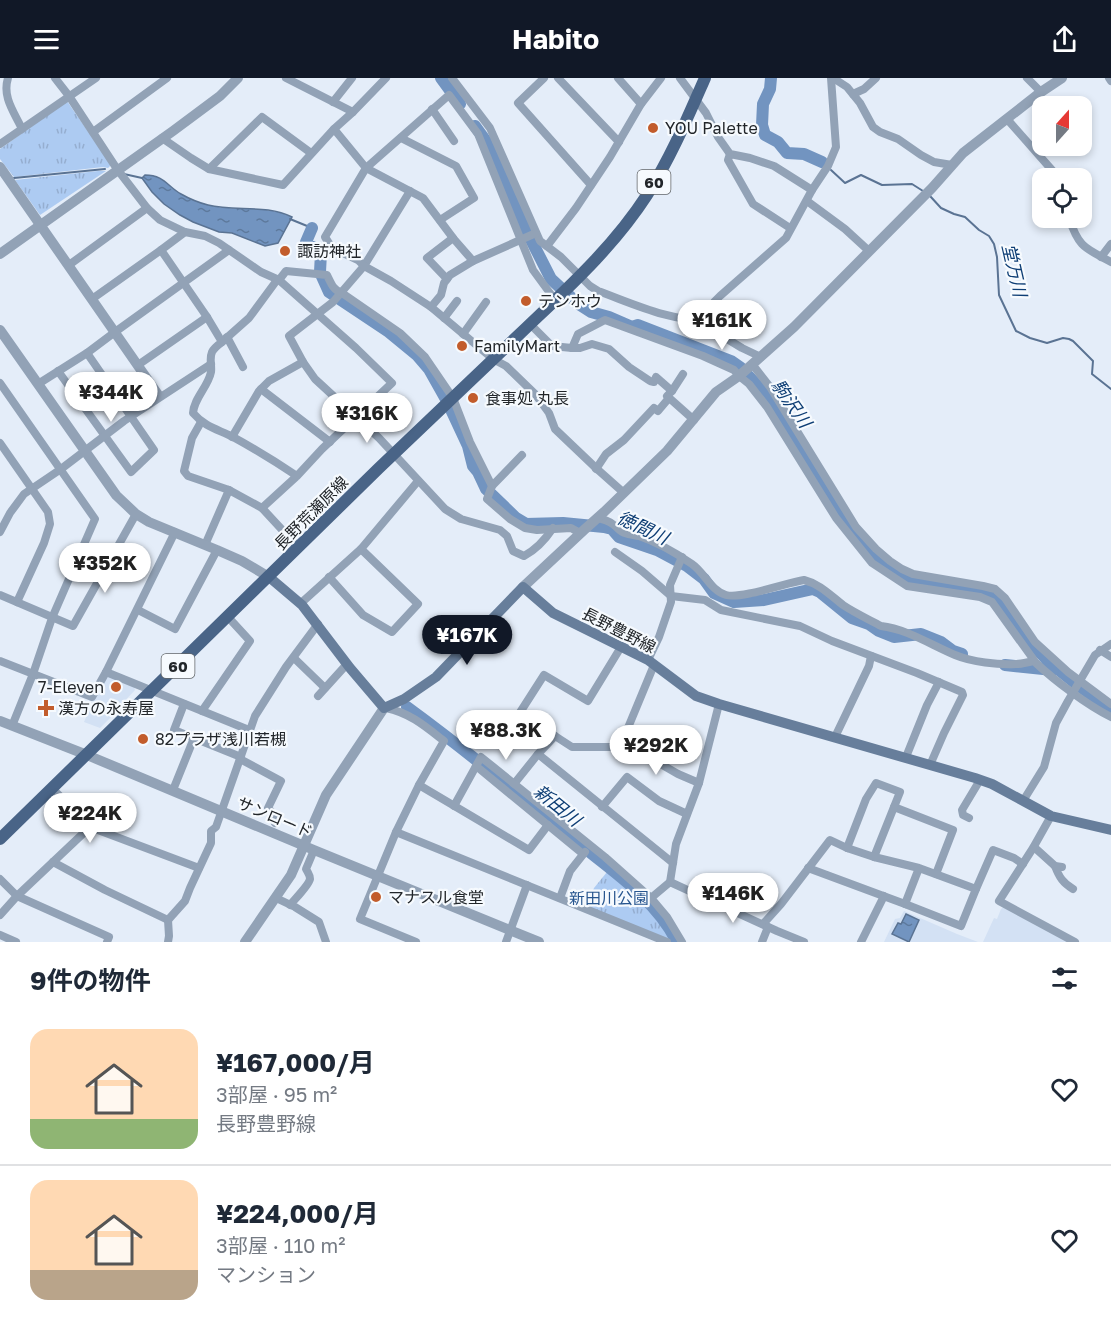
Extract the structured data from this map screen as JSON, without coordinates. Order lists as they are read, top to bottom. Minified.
{"streets":{"main road":["60","長野荒瀬原線","長野豊野線"],"street":["サンロード"]},"crossings":[["長野荒瀬原線","サンロード"]],"water":["堂万川","駒沢川","徳間川","新田川"],"parks":["新田川公園"],"places":{"other":["YOU Palette","諏訪神社","テンホウ","FamilyMart","食事処 丸長","7-Eleven","82プラザ浅川若槻","マナスル食堂"],"health":["漢方の永寿屋"]},"north":"top","page":{"header":"Habito","price":["¥161K","¥344K","¥316K","¥352K","¥167K","¥88.3K","¥292K","¥224K","¥146K"],"heading":"9件の物件","list":[{"name":"¥167,000/月","note":"3部屋 · 95 m² · 長野豊野線"},{"name":"¥224,000/月","note":"3部屋 · 110 m² · マンション"}]}}
